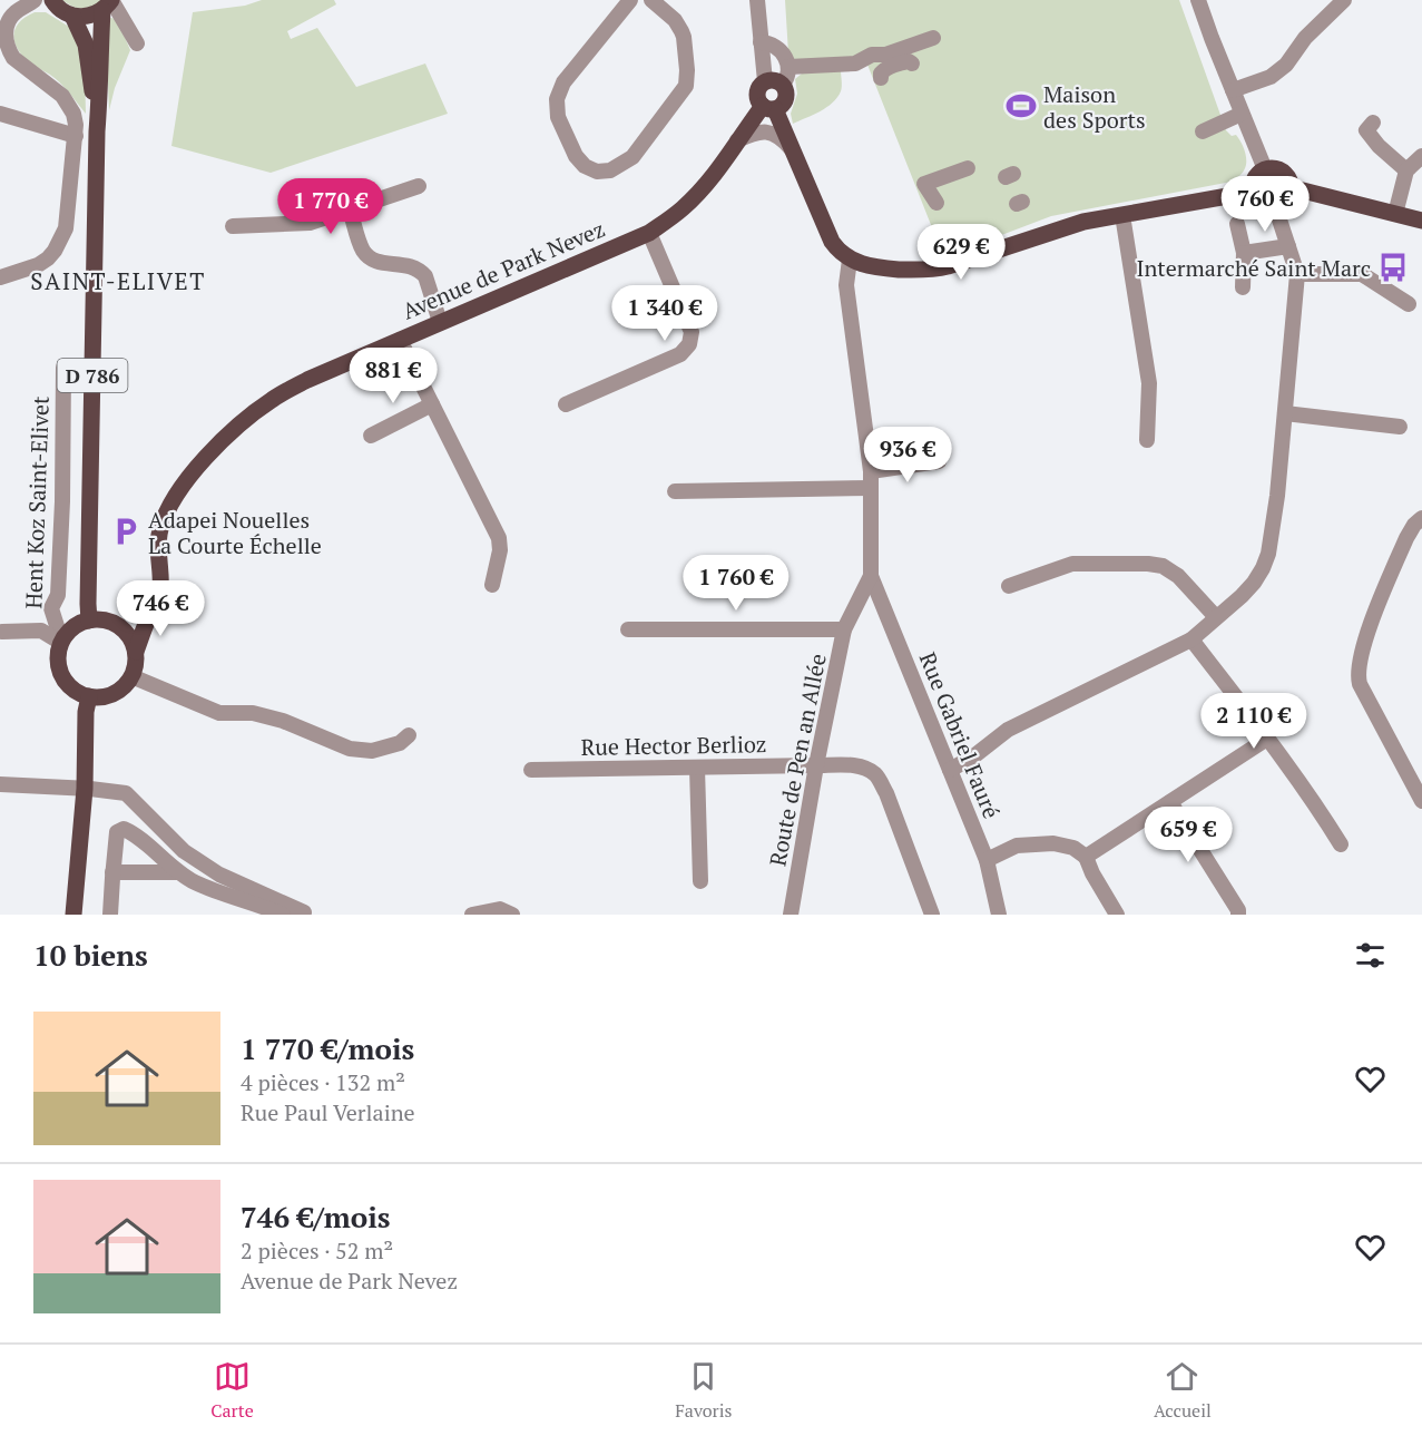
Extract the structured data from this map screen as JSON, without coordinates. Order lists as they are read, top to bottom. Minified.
{"streets":{"main road":["Avenue de Park Nevez","D 786"],"street":["Hent Koz Saint-Elivet","Rue Gabriel Fauré","Rue Hector Berlioz","Route de Pen an Allée"]},"crossings":[["Avenue de Park Nevez","D 786"],["Avenue de Park Nevez","Hent Koz Saint-Elivet"],["D 786","Hent Koz Saint-Elivet"],["Rue Gabriel Fauré","Route de Pen an Allée"],["Rue Hector Berlioz","Route de Pen an Allée"]],"districts":["SAINT-ELIVET"],"places":{"sports":["Maison des Sports"],"bus stop":["Intermarché Saint Marc"],"parking":["Adapei Nouelles La Courte Échelle"]},"page":{"price":["760 €","1 770 €","629 €","1 340 €","881 €","936 €","1 760 €","746 €","2 110 €","659 €"],"heading":"10 biens","list":[{"name":"1 770 €/mois","note":"4 pièces · 132 m² · Rue Paul Verlaine"},{"name":"746 €/mois","note":"2 pièces · 52 m² · Avenue de Park Nevez"}],"tabs":["Carte","Favoris","Accueil"]}}
